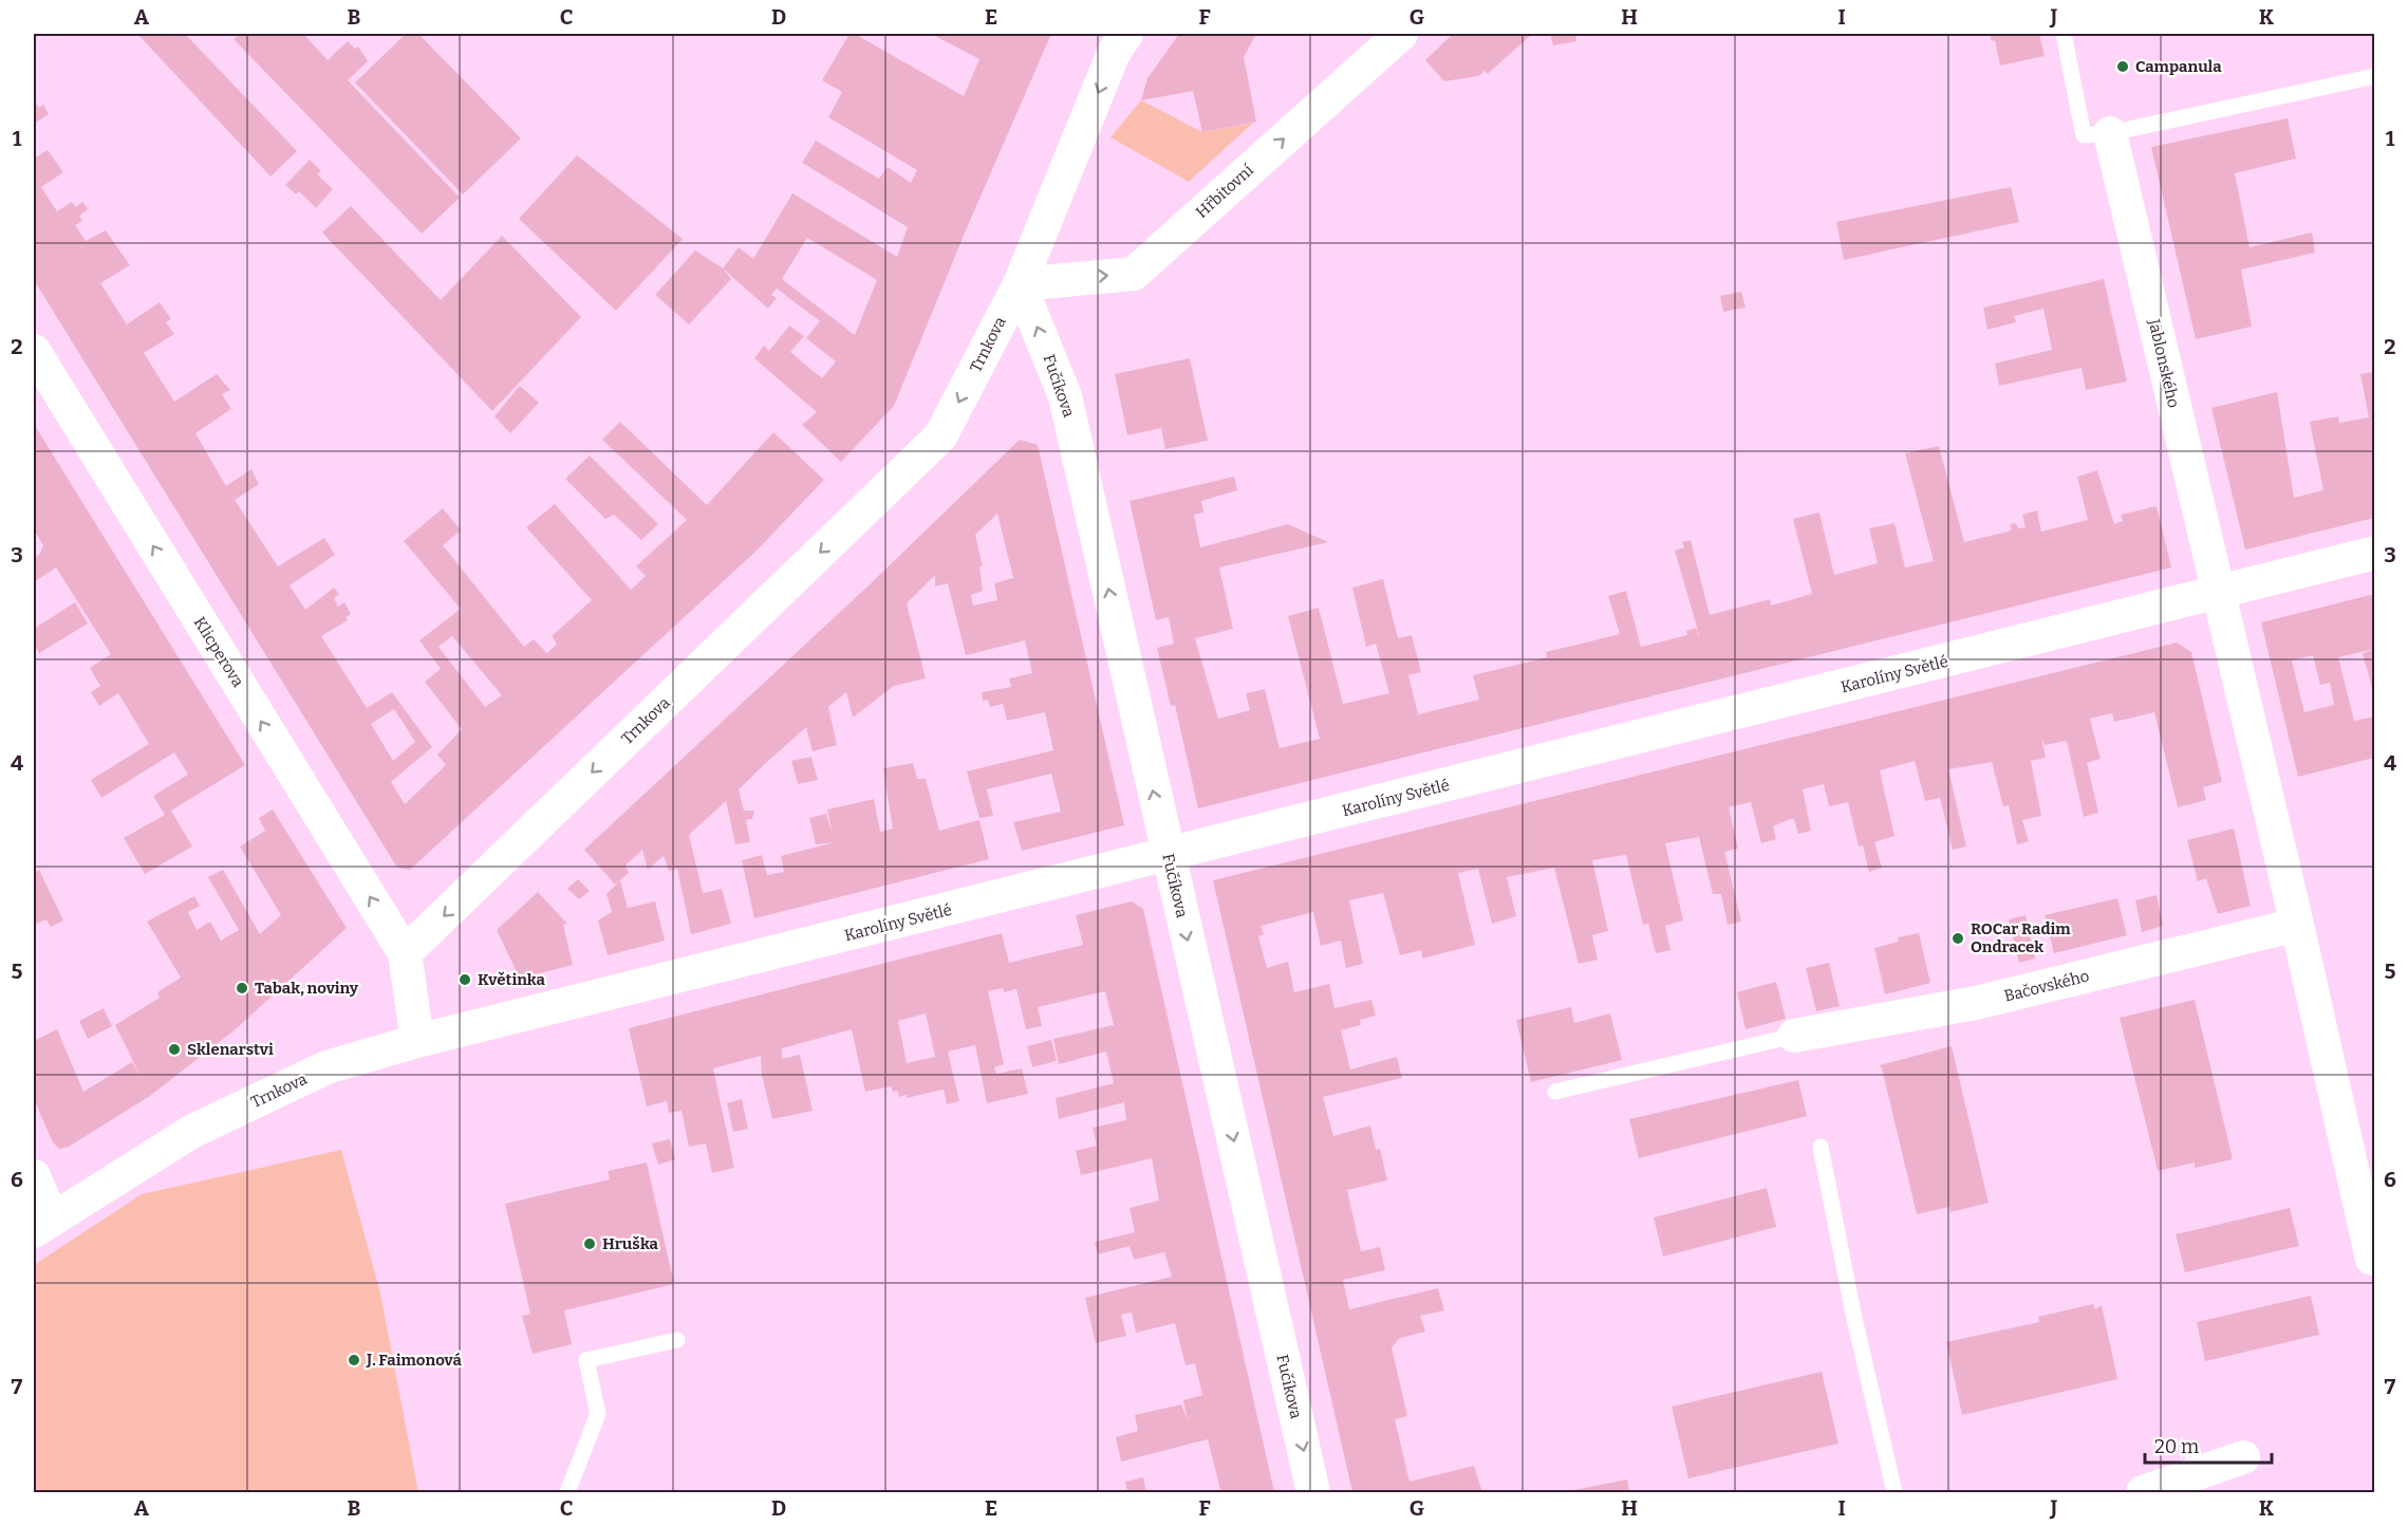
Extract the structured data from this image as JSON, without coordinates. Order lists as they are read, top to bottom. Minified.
{"streets":{"street":["Hřbitovní","Trnkova","Jablonského","Fučíkova","Klicperova","Karolíny Světlé","Bačovského"]},"crossings":[["Hřbitovní","Trnkova"],["Hřbitovní","Fučíkova"],["Trnkova","Fučíkova"],["Trnkova","Klicperova"],["Trnkova","Karolíny Světlé"],["Jablonského","Karolíny Světlé"],["Fučíkova","Karolíny Světlé"]],"one_way":["Hřbitovní","Trnkova","Klicperova"],"places":["Campanula","ROCar Radim Ondracek","Květinka","Tabak, noviny","Sklenarstvi","Hruška","J. Faimonová"],"scale_bar":"20 m","grid":{"columns":["A","B","C","D","E","F","G","H","I","J","K"],"rows":["1","2","3","4","5","6","7"]}}
